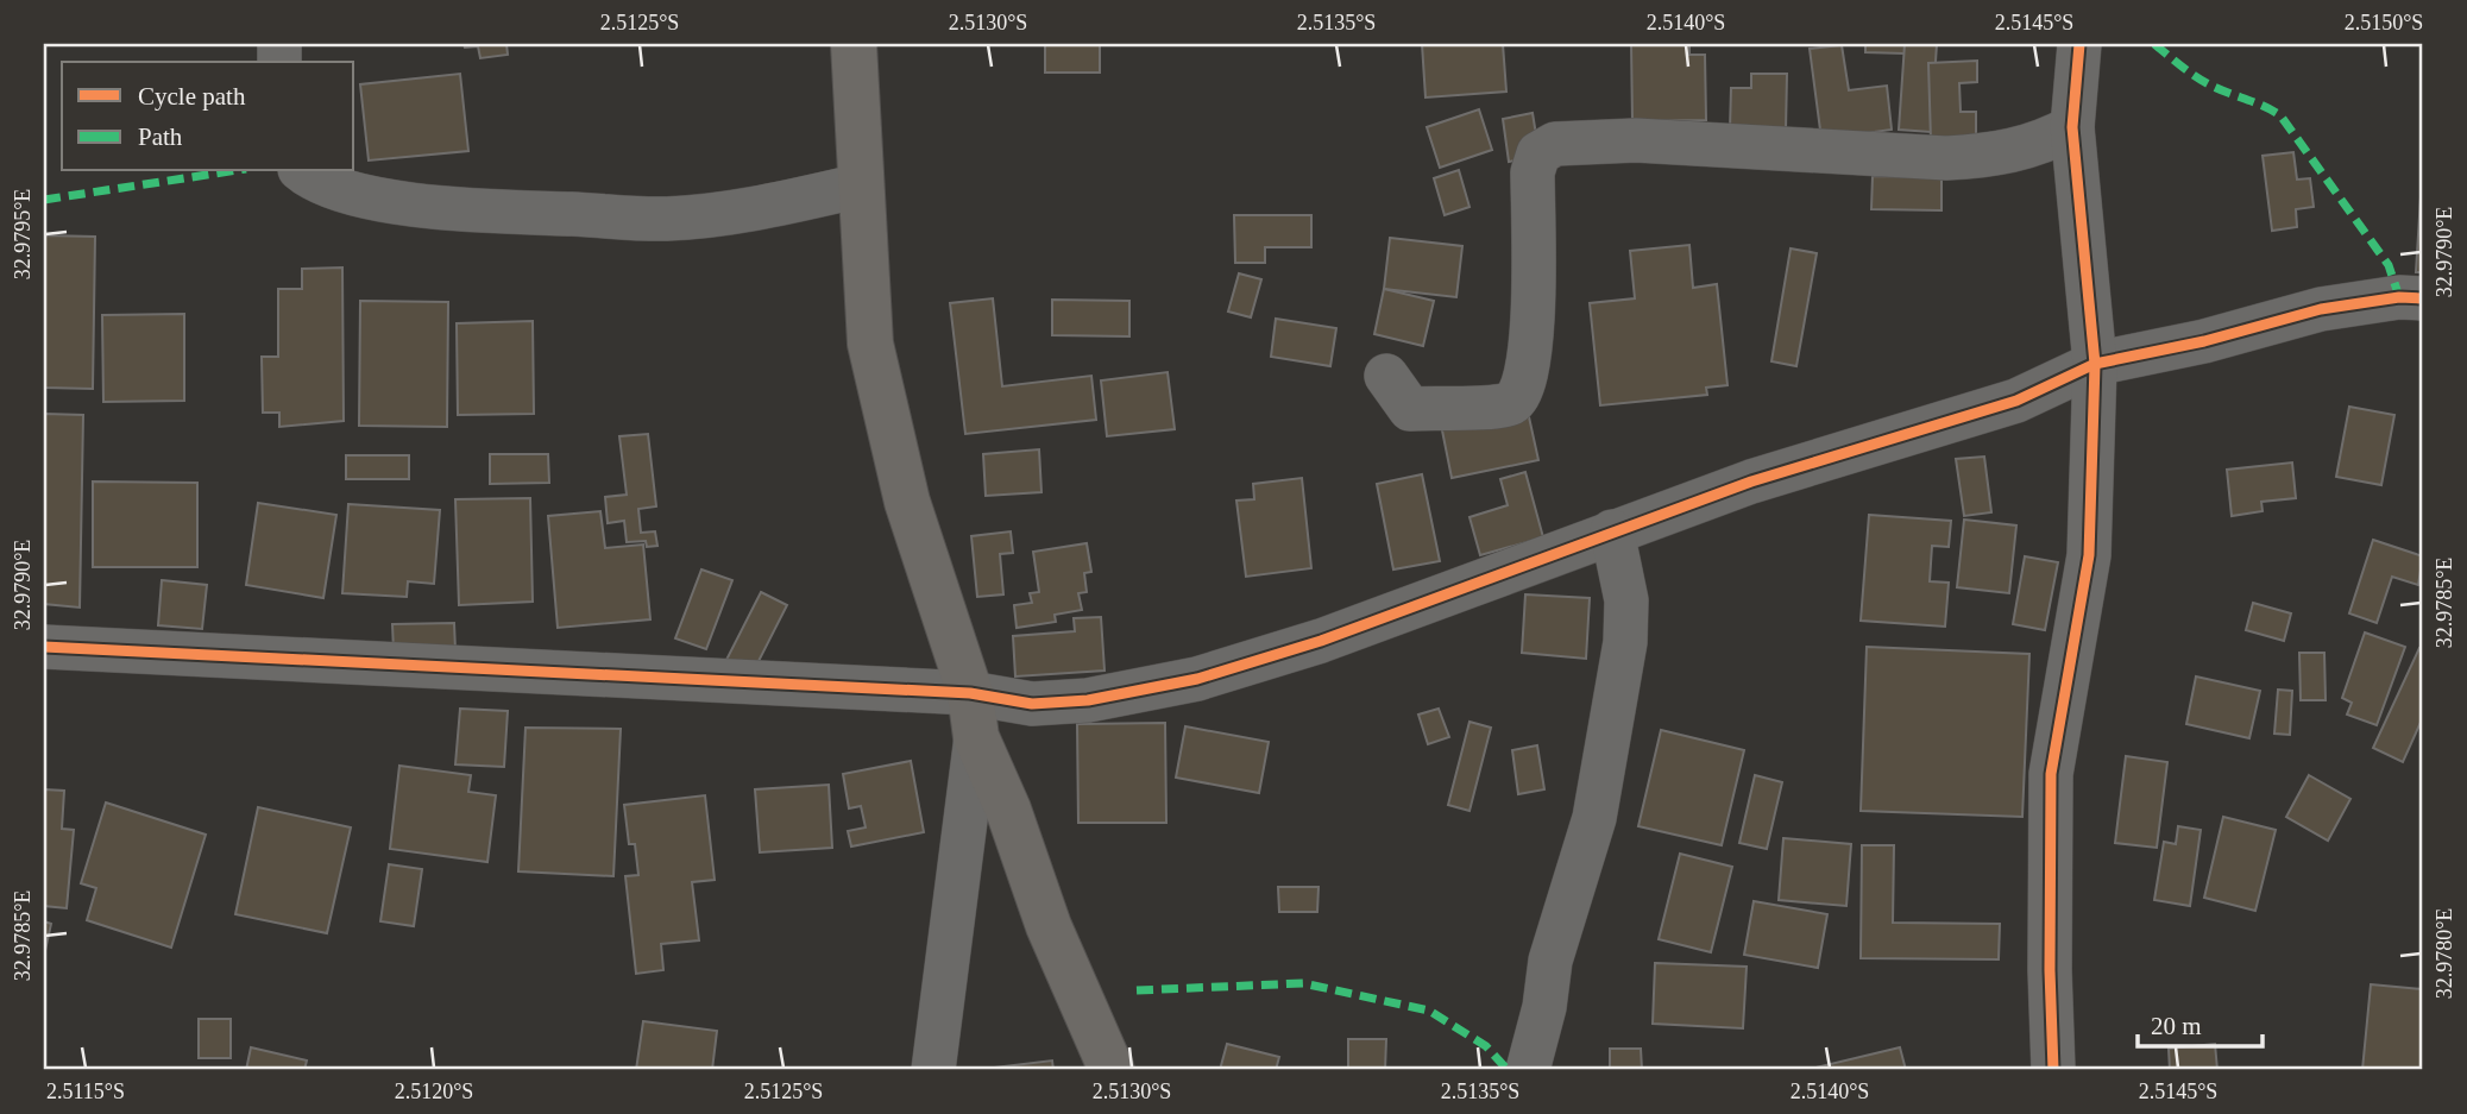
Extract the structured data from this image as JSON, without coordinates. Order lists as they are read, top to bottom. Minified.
{"legend":["Cycle path","Path"],"scale_bar":"20 m","coordinates":["2.5125°S","2.5130°S","2.5135°S","2.5140°S","2.5145°S","2.5150°S","32.9795°E","32.9790°E","32.9785°E","32.9780°E","2.5115°S","2.5120°S"]}
